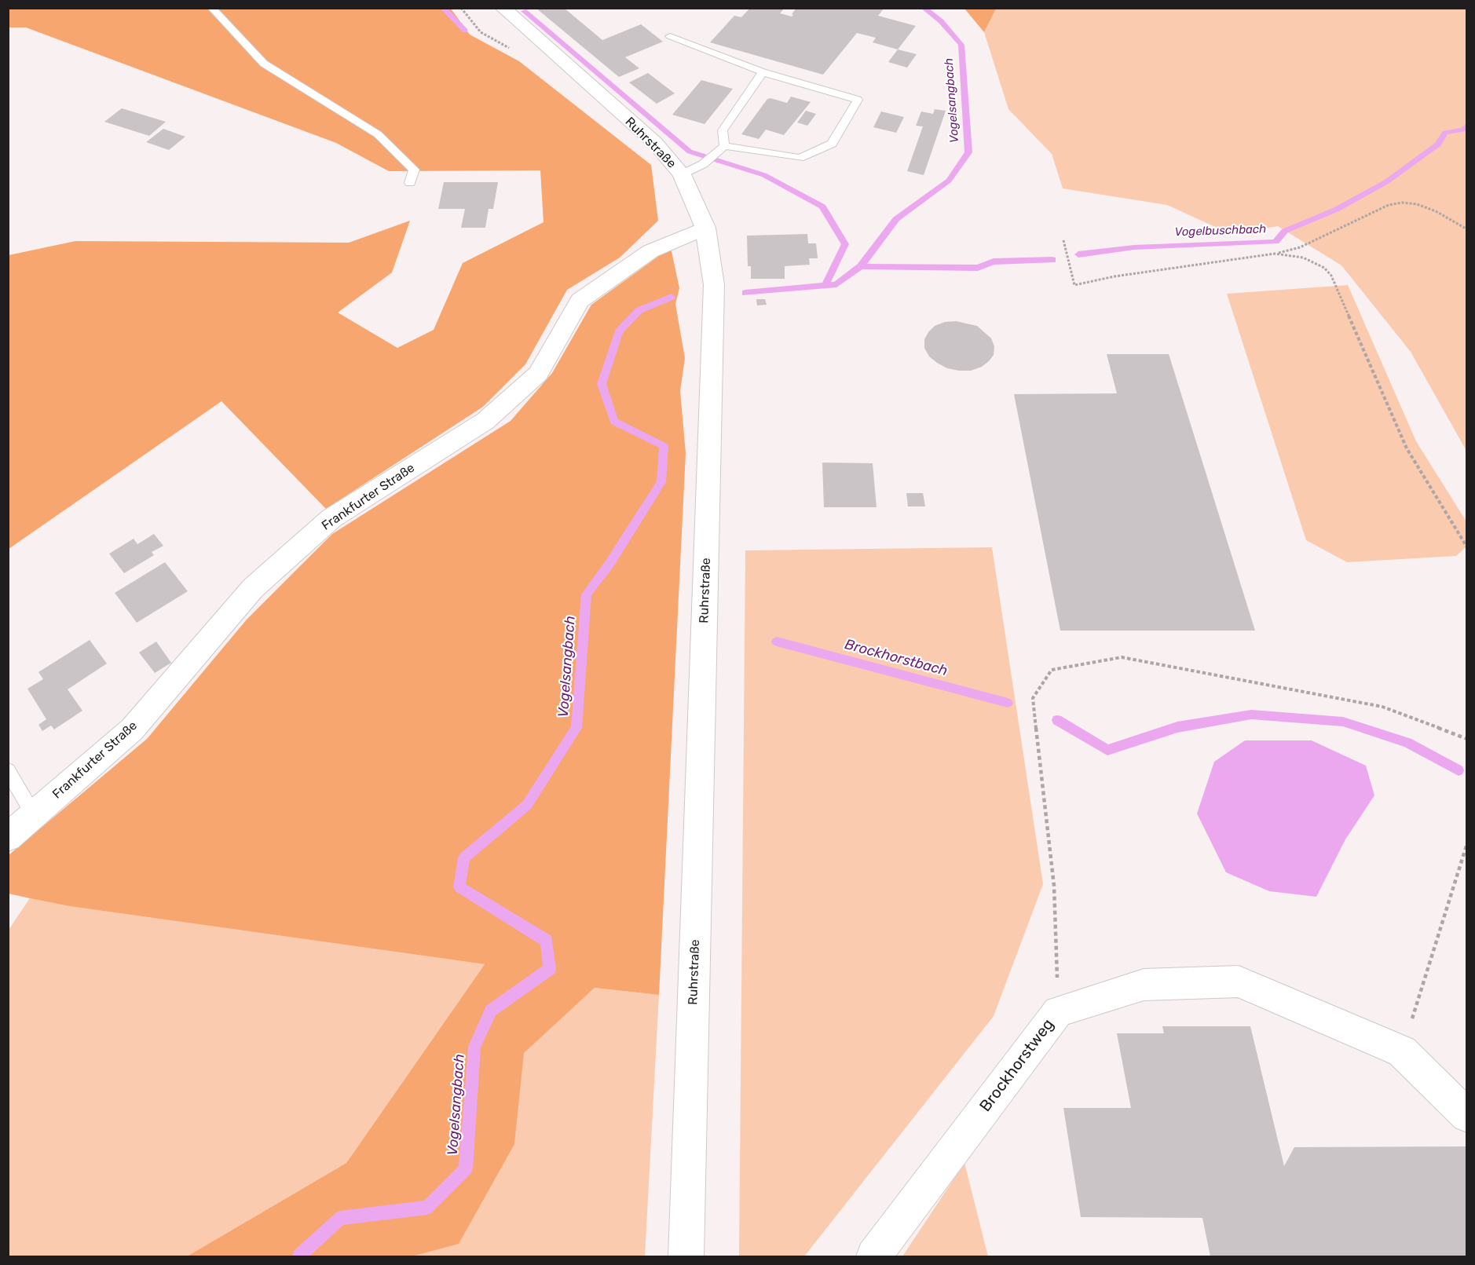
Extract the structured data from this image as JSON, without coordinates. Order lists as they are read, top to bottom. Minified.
{"streets":{"main road":["Ruhrstraße","Frankfurter Straße","Brockhorstweg"]},"crossings":[["Ruhrstraße","Frankfurter Straße"]],"water":["Vogelsangbach","Vogelbuschbach","Brockhorstbach"]}
